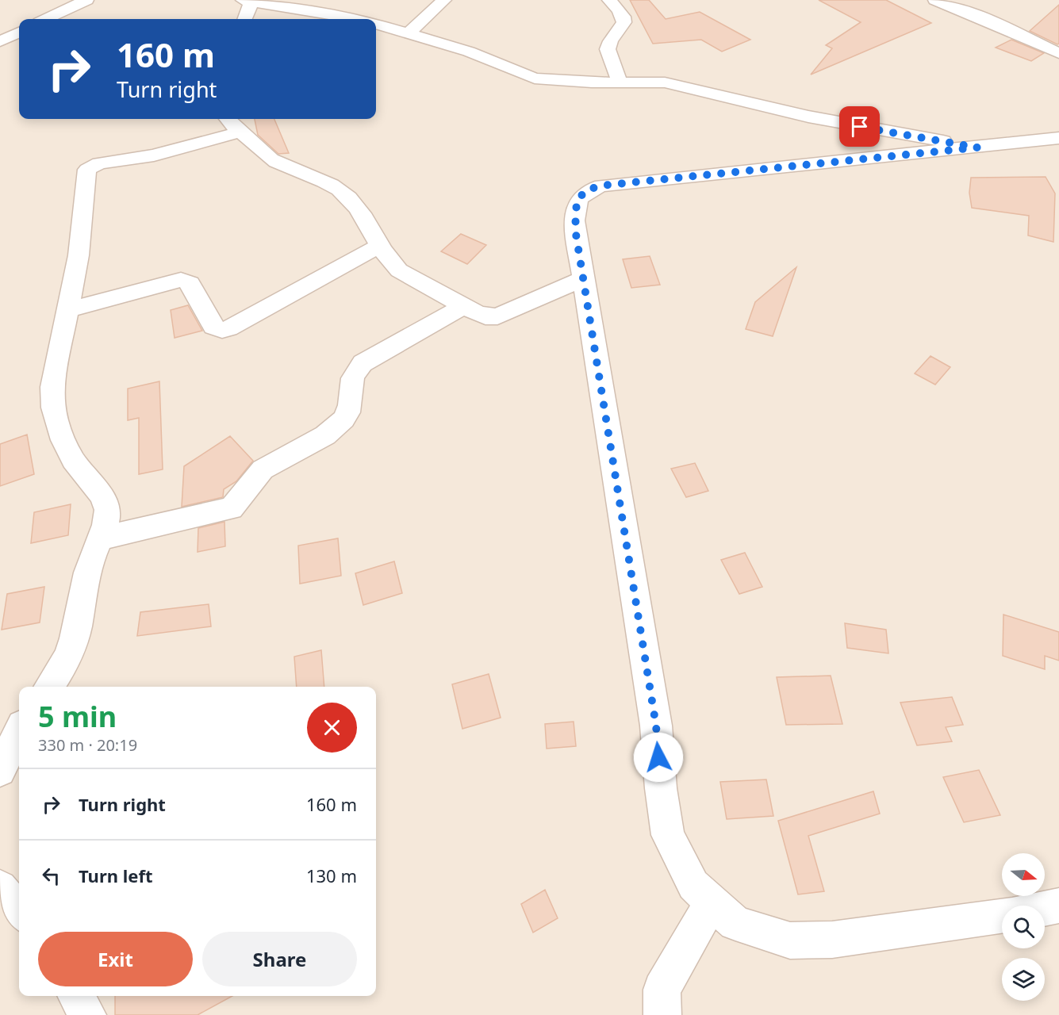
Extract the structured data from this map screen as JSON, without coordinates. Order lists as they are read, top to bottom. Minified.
{"north":"right","page":{"turn":["160 m","Turn right"],"heading":["5 min","330 m · 20:19"],"list":[{"name":"Turn right","value":"160 m"},{"name":"Turn left","value":"130 m"}],"buttons":["Exit","Share"]}}
